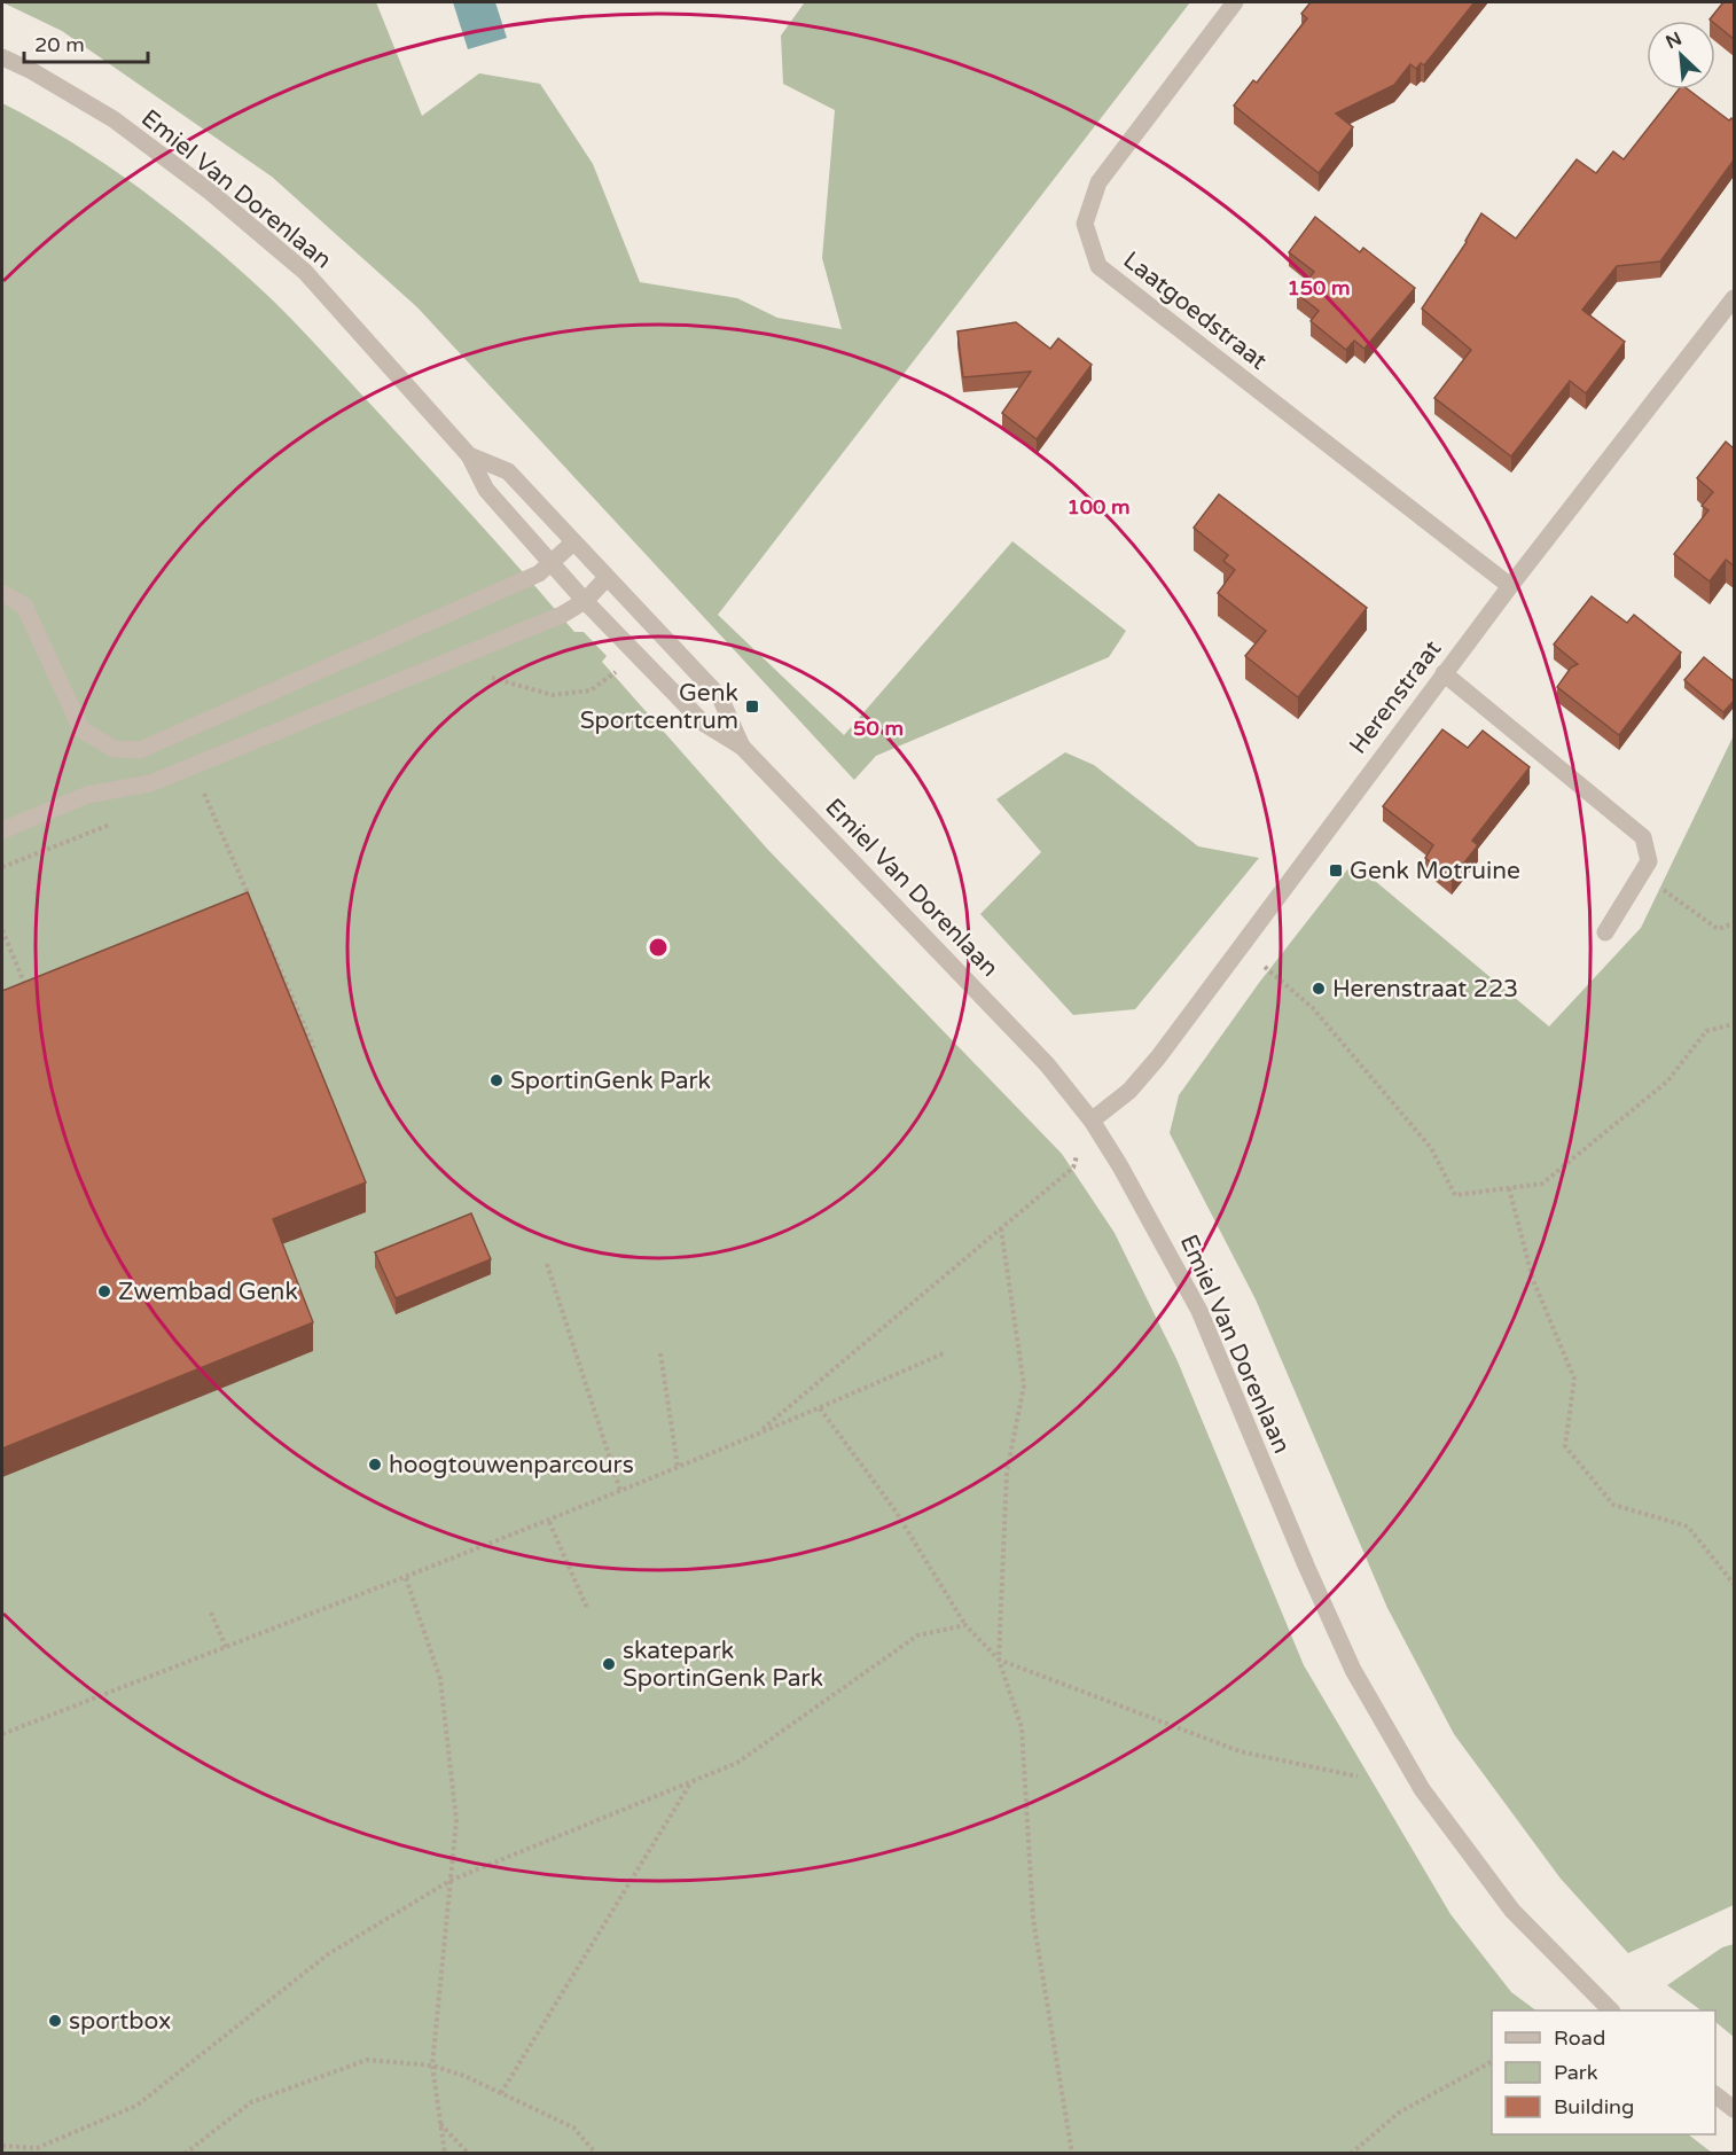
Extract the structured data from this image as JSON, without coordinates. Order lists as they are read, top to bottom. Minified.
{"streets":{"street":["Emiel Van Dorenlaan","Laatgoedstraat","Herenstraat"]},"crossings":[["Emiel Van Dorenlaan","Herenstraat"],["Laatgoedstraat","Herenstraat"]],"places":{"transit":["Genk Sportcentrum","Genk Motruine"],"other":["Herenstraat 223","SportinGenk Park","Zwembad Genk","hoogtouwenparcours","skatepark SportinGenk Park","sportbox"]},"legend":["Road","Park","Building"],"scale_bar":"20 m","north":"top left","rings":["150 m","100 m","50 m"]}
